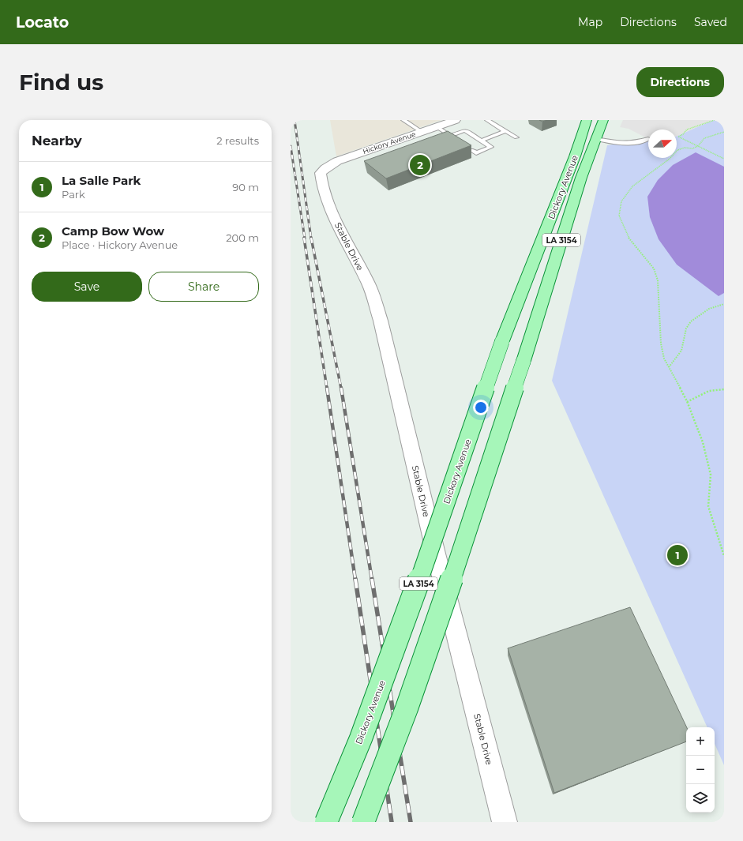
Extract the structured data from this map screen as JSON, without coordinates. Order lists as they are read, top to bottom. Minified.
{"streets":{"main road":["Dickory Avenue","LA 3154"],"street":["Hickory Avenue","Stable Drive"]},"crossings":[["Hickory Avenue","Stable Drive"]],"north":"right","page":{"header":"Locato","nav":["Map","Directions","Saved"],"buttons":["Directions",["Save","Share"]],"title":"Find us","heading":["Nearby","2 results"],"pins":["2","1"],"list":[{"mark":"1","name":"La Salle Park","note":"Park","value":"90 m"},{"mark":"2","name":"Camp Bow Wow","note":"Place · Hickory Avenue","value":"200 m"}],"map_buttons":["+","−"]}}
